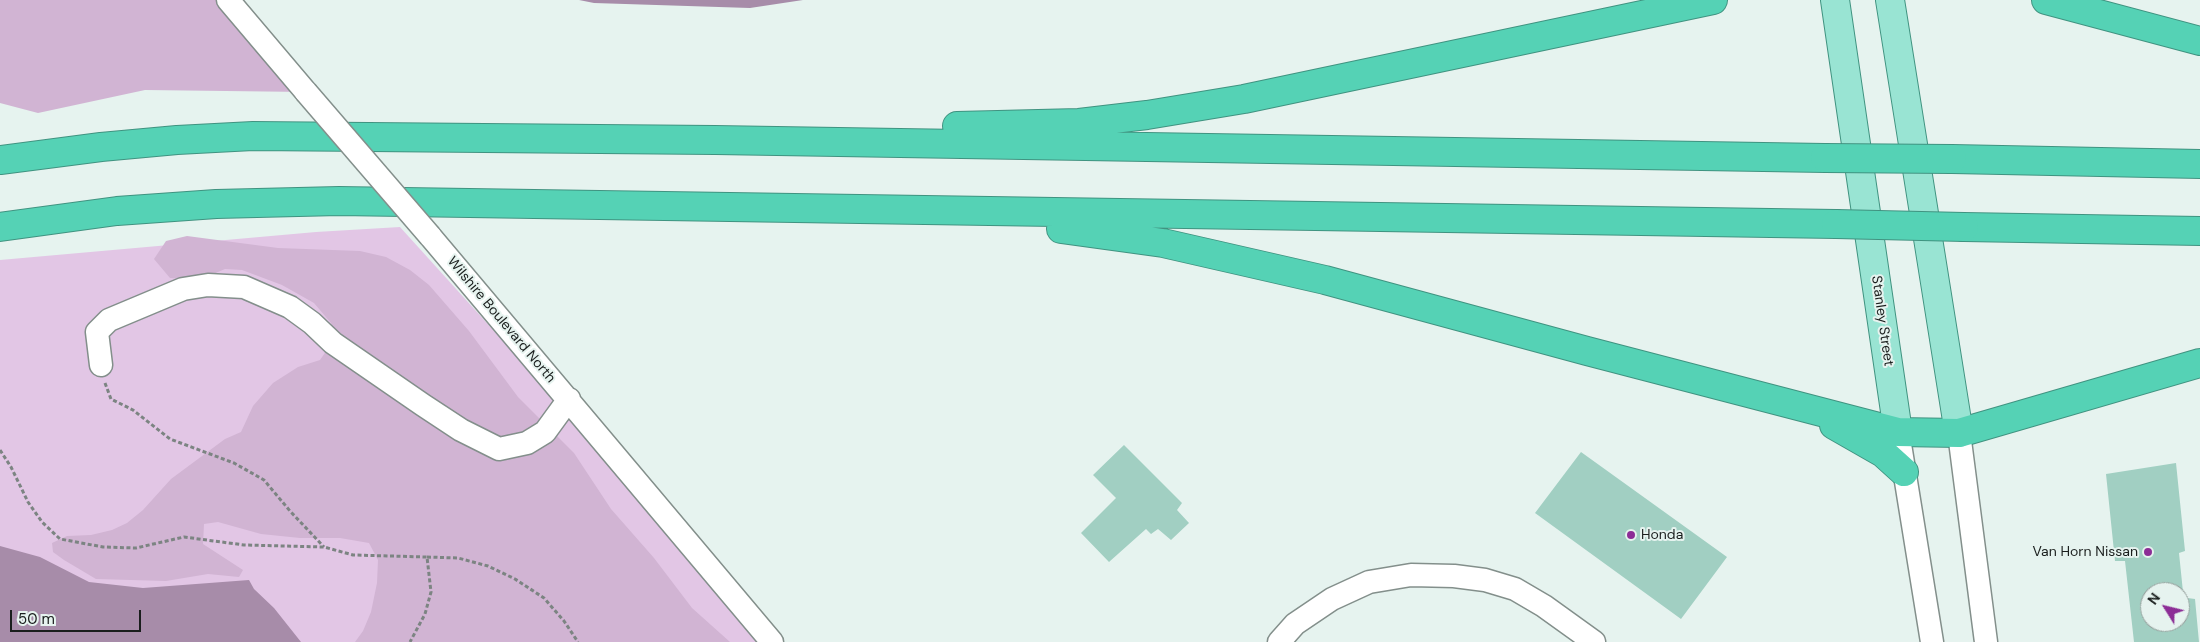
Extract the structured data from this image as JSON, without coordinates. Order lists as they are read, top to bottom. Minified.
{"streets":{"main road":["Stanley Street"],"street":["Wilshire Boulevard North"]},"places":["Honda","Van Horn Nissan"],"scale_bar":"50 m","north":"top left"}
